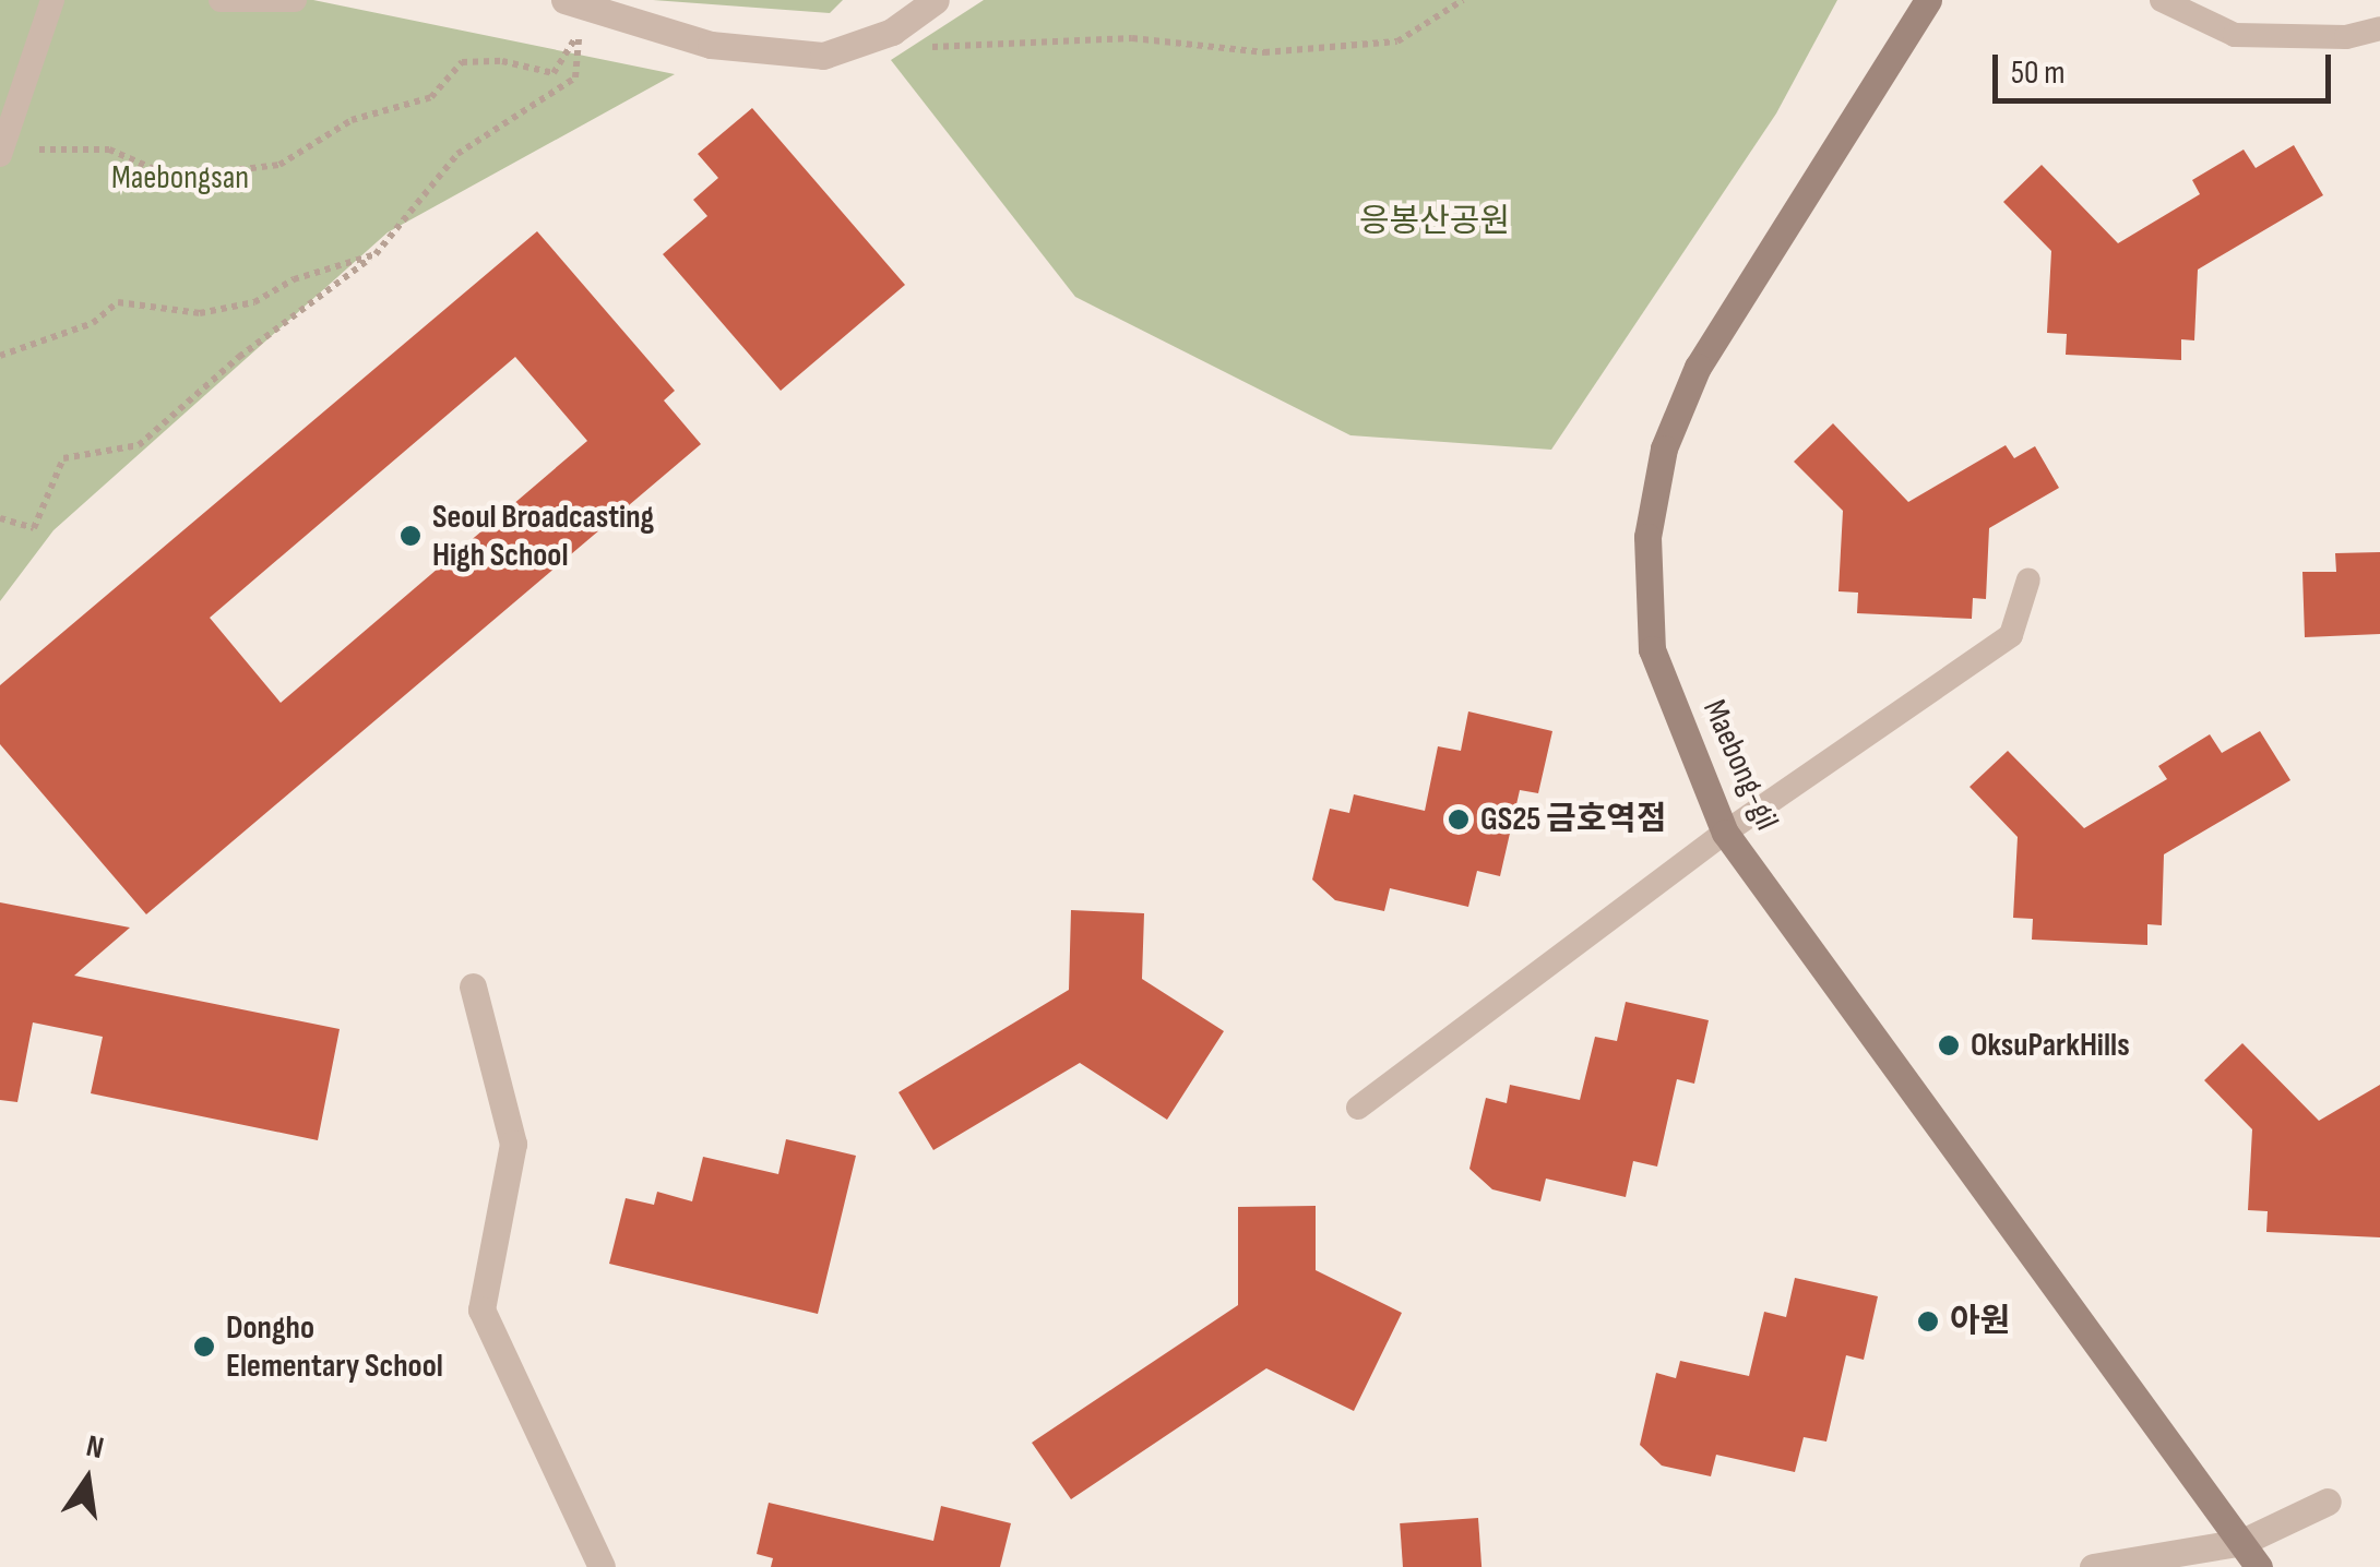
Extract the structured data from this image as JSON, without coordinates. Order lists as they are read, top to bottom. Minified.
{"streets":{"street":["Maebong-gil"]},"parks":["Maebongsan","응봉산공원"],"places":["Seoul Broadcasting High School","GS25 금호역점","OksuParkHills","아원","Dongho Elementary School"],"scale_bar":"50 m","north":"top"}
